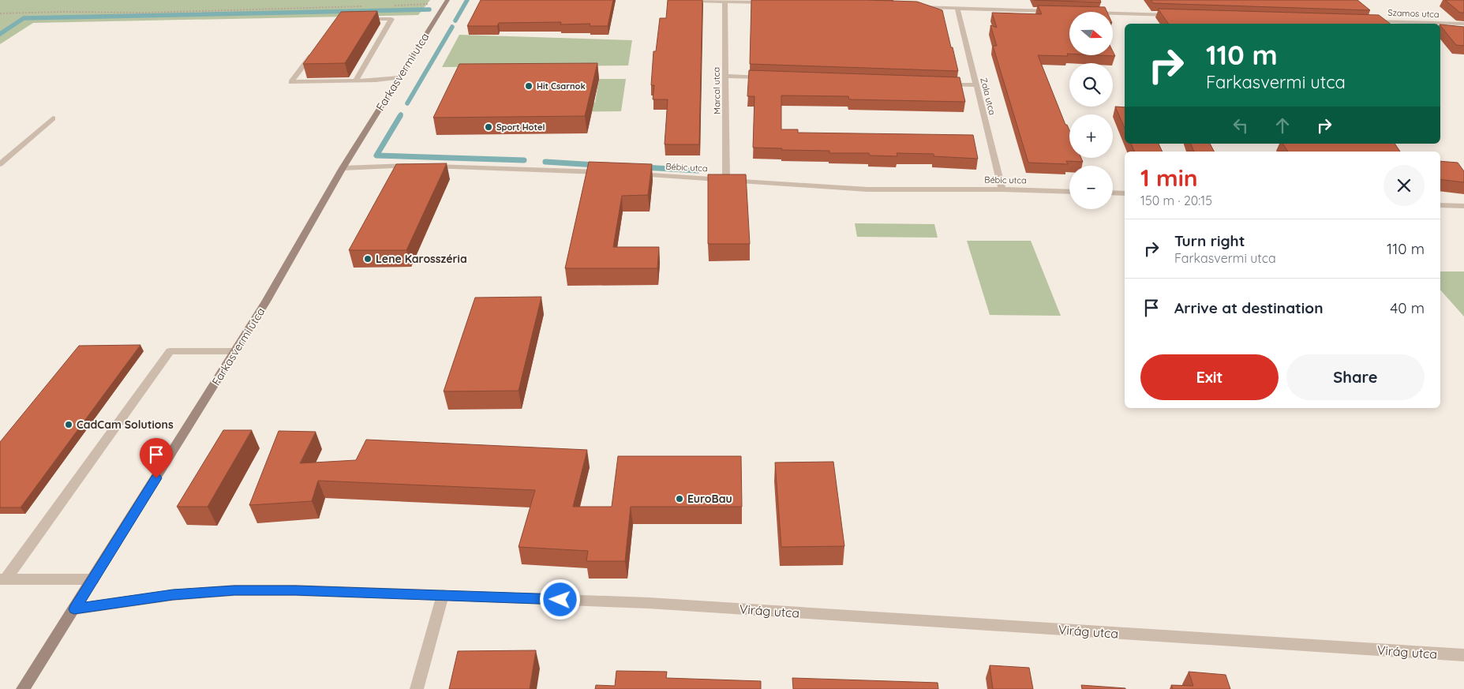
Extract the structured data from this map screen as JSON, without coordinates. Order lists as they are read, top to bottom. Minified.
{"streets":{"street":["Szamos utca","Farkasvermi utca","Marcal utca","Zala utca","Bébic utca","Virág utca"]},"crossings":[["Farkasvermi utca","Virág utca"],["Marcal utca","Bébic utca"],["Zala utca","Bébic utca"]],"places":["Hit Csarnok","Sport Hotel","Lene Karosszéria","CadCam Solutions","EuroBau"],"north":"right","page":{"map_buttons":["+","−"],"turn":["110 m","Farkasvermi utca"],"heading":["1 min","150 m · 20:15"],"list":[{"name":"Turn right","note":"Farkasvermi utca","value":"110 m"},{"name":"Arrive at destination","value":"40 m"}],"buttons":["Exit","Share"]}}
